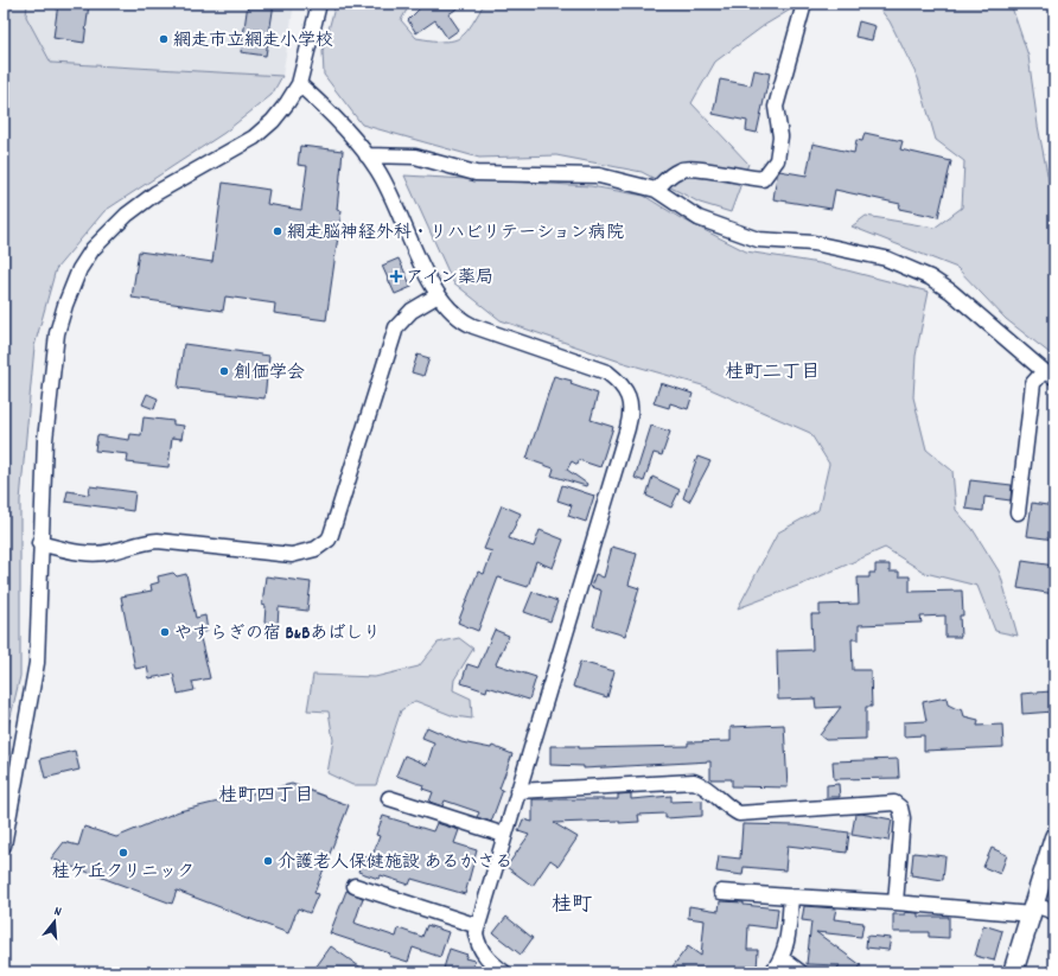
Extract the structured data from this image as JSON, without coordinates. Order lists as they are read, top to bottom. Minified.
{"districts":["桂町二丁目","桂町四丁目","桂町"],"places":{"other":["網走市立網走小学校","網走脳神経外科・リハビリテーション病院","創価学会","やすらぎの宿 B&Bあばしり","桂ケ丘クリニック","介護老人保健施設 あるかさる"],"health":["アイン薬局"]},"north":"top"}
